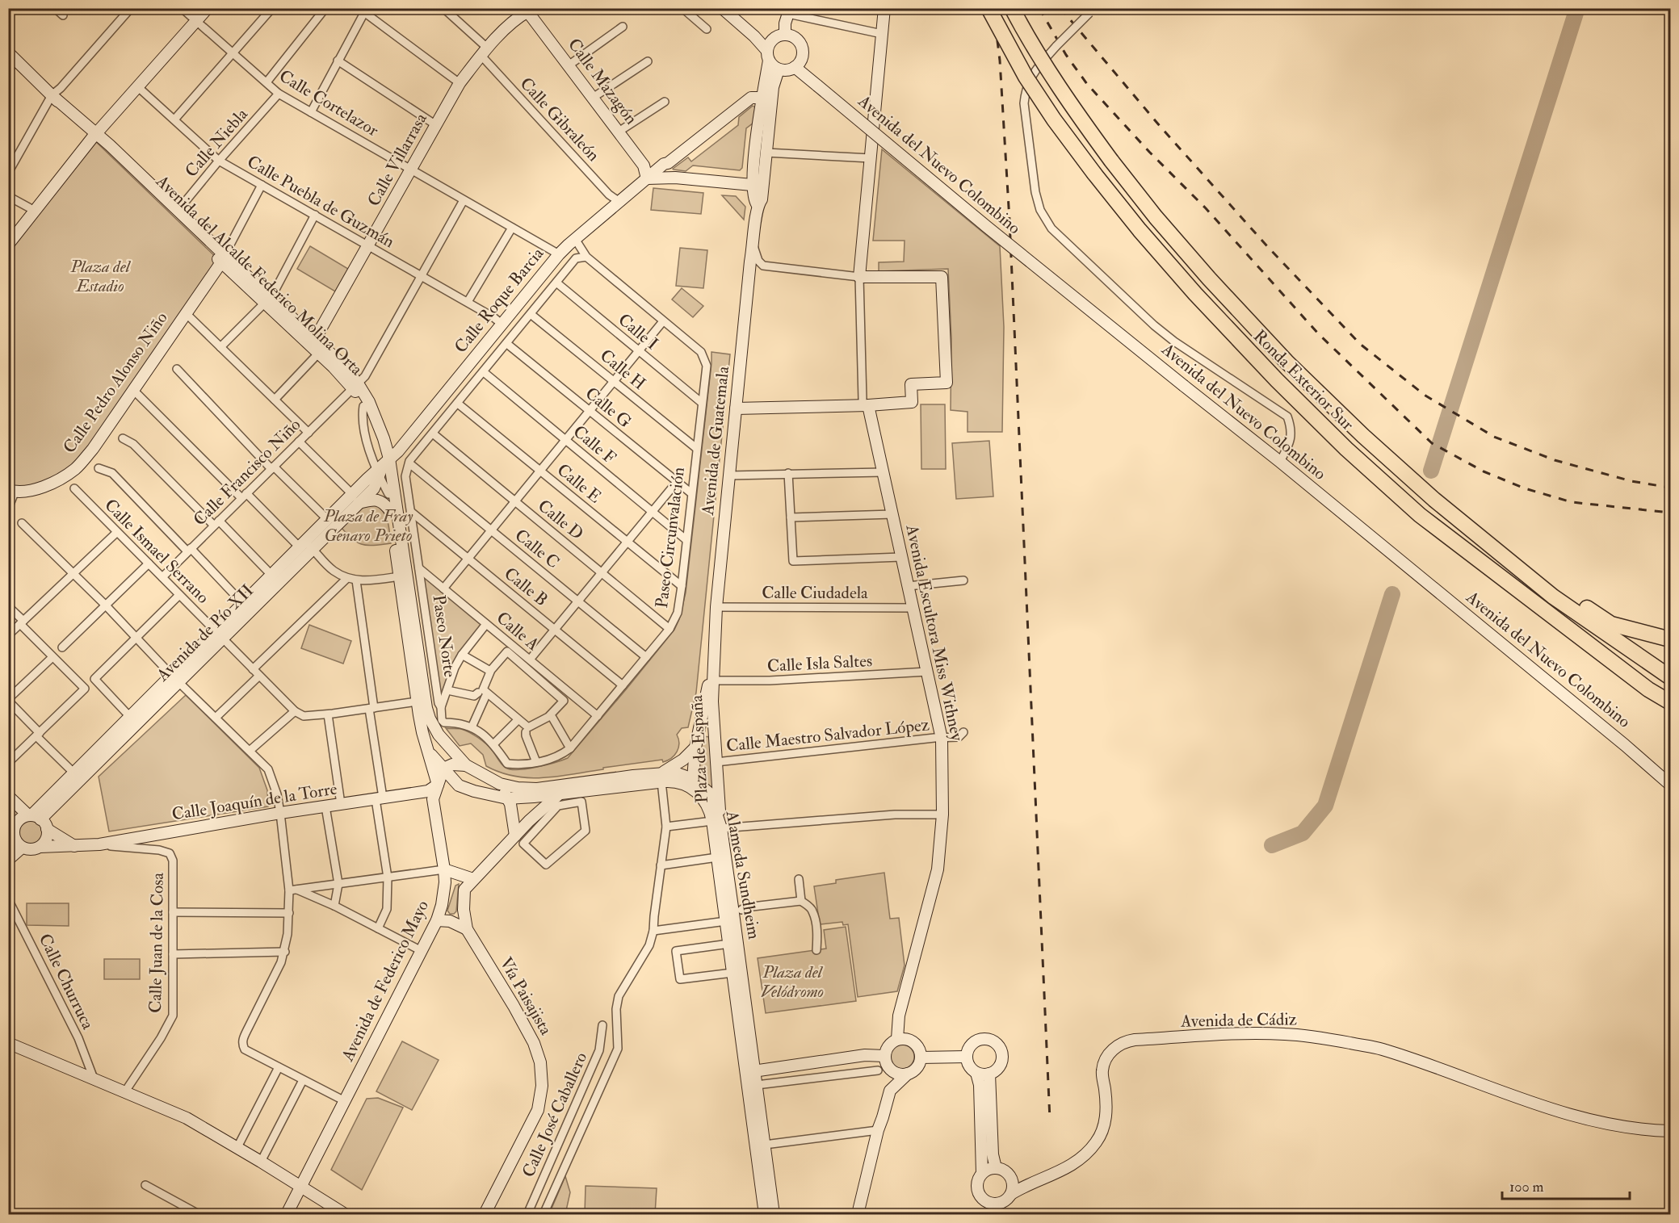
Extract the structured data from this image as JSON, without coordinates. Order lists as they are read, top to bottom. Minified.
{"streets":{"highway":["Ronda Exterior Sur"],"street":["Calle Mazagón","Calle Cortelazor","Calle Gibraleón","Calle Niebla","Calle Villarrasa","Avenida del Nuevo Colombino","Calle Puebla de Guzmán","Avenida del Alcalde Federico Molina Orta","Calle Roque Barcia","Calle I","Calle H","Calle Pedro Alonso Niño","Calle G","Avenida de Guatemala","Calle F","Calle Francisco Niño","Calle E","Calle D","Paseo Circunvalación","Calle C","Calle Ismael Serrano","Calle B","Calle Ciudadela","Calle A","Avenida de Pío XII","Avenida Escultora Miss Withney","Paseo Norte","Calle Isla Saltes","Calle Maestro Salvador López","Plaza de España","Calle Joaquín de la Torre","Alameda Sundheim","Calle Juan de la Cosa","Avenida de Federico Mayo","Calle Churruca","Vía Paisajista","Avenida de Cádiz","Calle José Caballero"]},"crossings":[["Calle Mazagón","Calle Villarrasa"],["Calle Mazagón","Calle Roque Barcia"],["Calle Cortelazor","Calle Niebla"],["Calle Cortelazor","Calle Villarrasa"],["Calle Cortelazor","Calle Roque Barcia"],["Calle Cortelazor","Calle Francisco Niño"],["Calle Gibraleón","Calle Villarrasa"],["Calle Gibraleón","Calle Roque Barcia"],["Calle Niebla","Calle Puebla de Guzmán"],["Calle Niebla","Avenida del Alcalde Federico Molina Orta"],["Calle Villarrasa","Calle Puebla de Guzmán"],["Calle Villarrasa","Avenida del Alcalde Federico Molina Orta"],["Avenida del Nuevo Colombino","Avenida de Guatemala"],["Calle Puebla de Guzmán","Calle Roque Barcia"],["Calle Puebla de Guzmán","Calle Francisco Niño"],["Avenida del Alcalde Federico Molina Orta","Calle Roque Barcia"],["Avenida del Alcalde Federico Molina Orta","Calle Pedro Alonso Niño"],["Avenida del Alcalde Federico Molina Orta","Calle Francisco Niño"],["Avenida del Alcalde Federico Molina Orta","Avenida de Pío XII"],["Avenida del Alcalde Federico Molina Orta","Plaza de España"],["Avenida del Alcalde Federico Molina Orta","Alameda Sundheim"],["Avenida del Alcalde Federico Molina Orta","Avenida de Federico Mayo"],["Avenida del Alcalde Federico Molina Orta","Vía Paisajista"],["Calle Roque Barcia","Avenida de Guatemala"],["Calle Roque Barcia","Avenida de Pío XII"],["Calle I","Paseo Circunvalación"],["Calle H","Paseo Circunvalación"],["Calle G","Paseo Circunvalación"],["Avenida de Guatemala","Calle Ciudadela"],["Avenida de Guatemala","Calle Isla Saltes"],["Avenida de Guatemala","Plaza de España"],["Calle F","Paseo Circunvalación"],["Calle Francisco Niño","Calle Ismael Serrano"],["Calle E","Paseo Circunvalación"],["Calle D","Paseo Circunvalación"],["Paseo Circunvalación","Calle C"],["Paseo Circunvalación","Calle B"],["Paseo Circunvalación","Calle A"],["Paseo Circunvalación","Paseo Norte"],["Calle Ismael Serrano","Avenida de Pío XII"],["Calle Ciudadela","Avenida Escultora Miss Withney"],["Calle A","Paseo Norte"],["Avenida de Pío XII","Calle Joaquín de la Torre"],["Avenida Escultora Miss Withney","Calle Isla Saltes"],["Avenida Escultora Miss Withney","Calle Maestro Salvador López"],["Calle Isla Saltes","Plaza de España"],["Calle Maestro Salvador López","Plaza de España"],["Plaza de España","Alameda Sundheim"],["Calle Joaquín de la Torre","Calle Juan de la Cosa"],["Calle Joaquín de la Torre","Avenida de Federico Mayo"]],"parks":["Plaza del Estadio","Plaza de Fray Genaro Prieto","Plaza del Velódromo"],"scale_bar":"100 m"}
